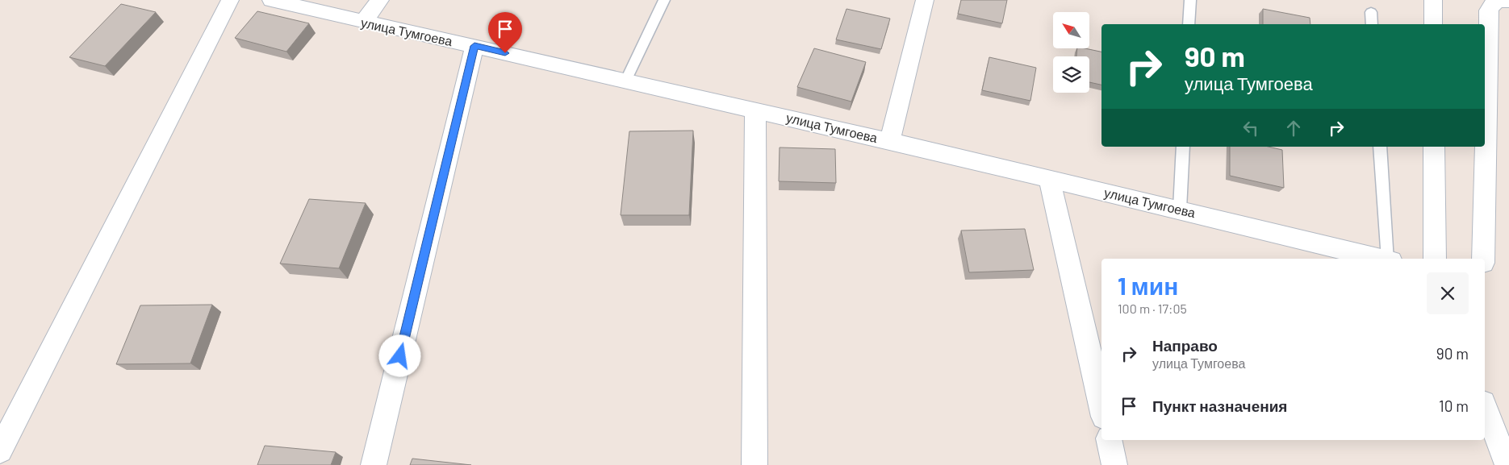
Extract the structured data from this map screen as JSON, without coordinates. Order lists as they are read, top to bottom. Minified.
{"streets":{"street":["улица Тумгоева"]},"north":"top left","page":{"turn":["90 m","улица Тумгоева"],"heading":["1 мин","100 m · 17:05"],"list":[{"name":"Направо","note":"улица Тумгоева","value":"90 m"},{"name":"Пункт назначения","value":"10 m"}]}}
